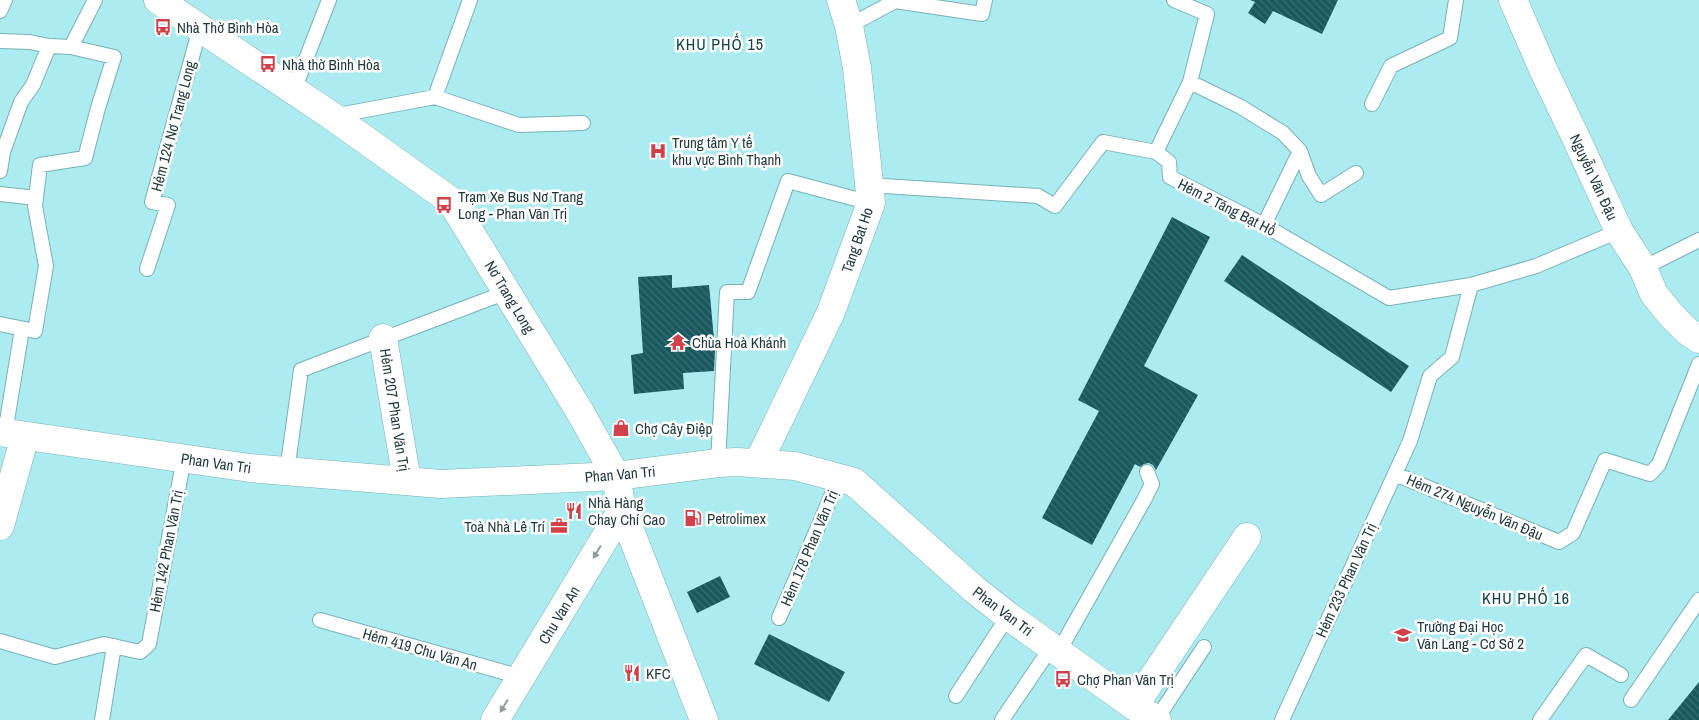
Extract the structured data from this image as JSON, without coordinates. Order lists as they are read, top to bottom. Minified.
{"streets":{"street":["Nguyễn Văn Đậu","Tang Bat Ho","Nơ Trang Long","Hẻm 207 Phan Văn Trị","Phan Van Tri","Chu Van An"],"lane":["Hẻm 124 Nơ Trang Long","Hẻm 2 Tăng Bạt Hổ","Hẻm 274 Nguyễn Văn Đậu","Hẻm 178 Phan Văn Trị","Hẻm 142 Phan Văn Trị","Hẻm 233 Phan Văn Trị","Hẻm 419 Chu Văn An"]},"crossings":[["Hẻm 124 Nơ Trang Long","Nơ Trang Long"],["Nguyễn Văn Đậu","Hẻm 2 Tăng Bạt Hổ"],["Hẻm 2 Tăng Bạt Hổ","Hẻm 233 Phan Văn Trị"],["Tang Bat Ho","Phan Van Tri"],["Nơ Trang Long","Phan Van Tri"],["Nơ Trang Long","Chu Van An"],["Hẻm 207 Phan Văn Trị","Phan Van Tri"],["Phan Van Tri","Hẻm 178 Phan Văn Trị"],["Phan Van Tri","Hẻm 142 Phan Văn Trị"],["Hẻm 274 Nguyễn Văn Đậu","Hẻm 233 Phan Văn Trị"],["Chu Van An","Hẻm 419 Chu Văn An"]],"one_way":["Chu Van An"],"districts":["KHU PHỐ 15","KHU PHỐ 16"],"places":{"bus stop":["Nhà Thờ Bình Hòa","Nhà thờ Bình Hòa","Trạm Xe Bus Nơ Trang Long - Phan Văn Trị","Chợ Phan Văn Trị"],"hospital":["Trung tâm Y tế khu vực Bình Thạnh"],"temple":["Chùa Hoà Khánh"],"shop":["Chợ Cây Điệp"],"restaurant":["Nhà Hàng Chay Chí Cao","KFC"],"fuel station":["Petrolimex"],"office":["Toà Nhà Lê Trí"],"school or university":["Trường Đại Học Văn Lang - Cơ Sở 2"]}}
